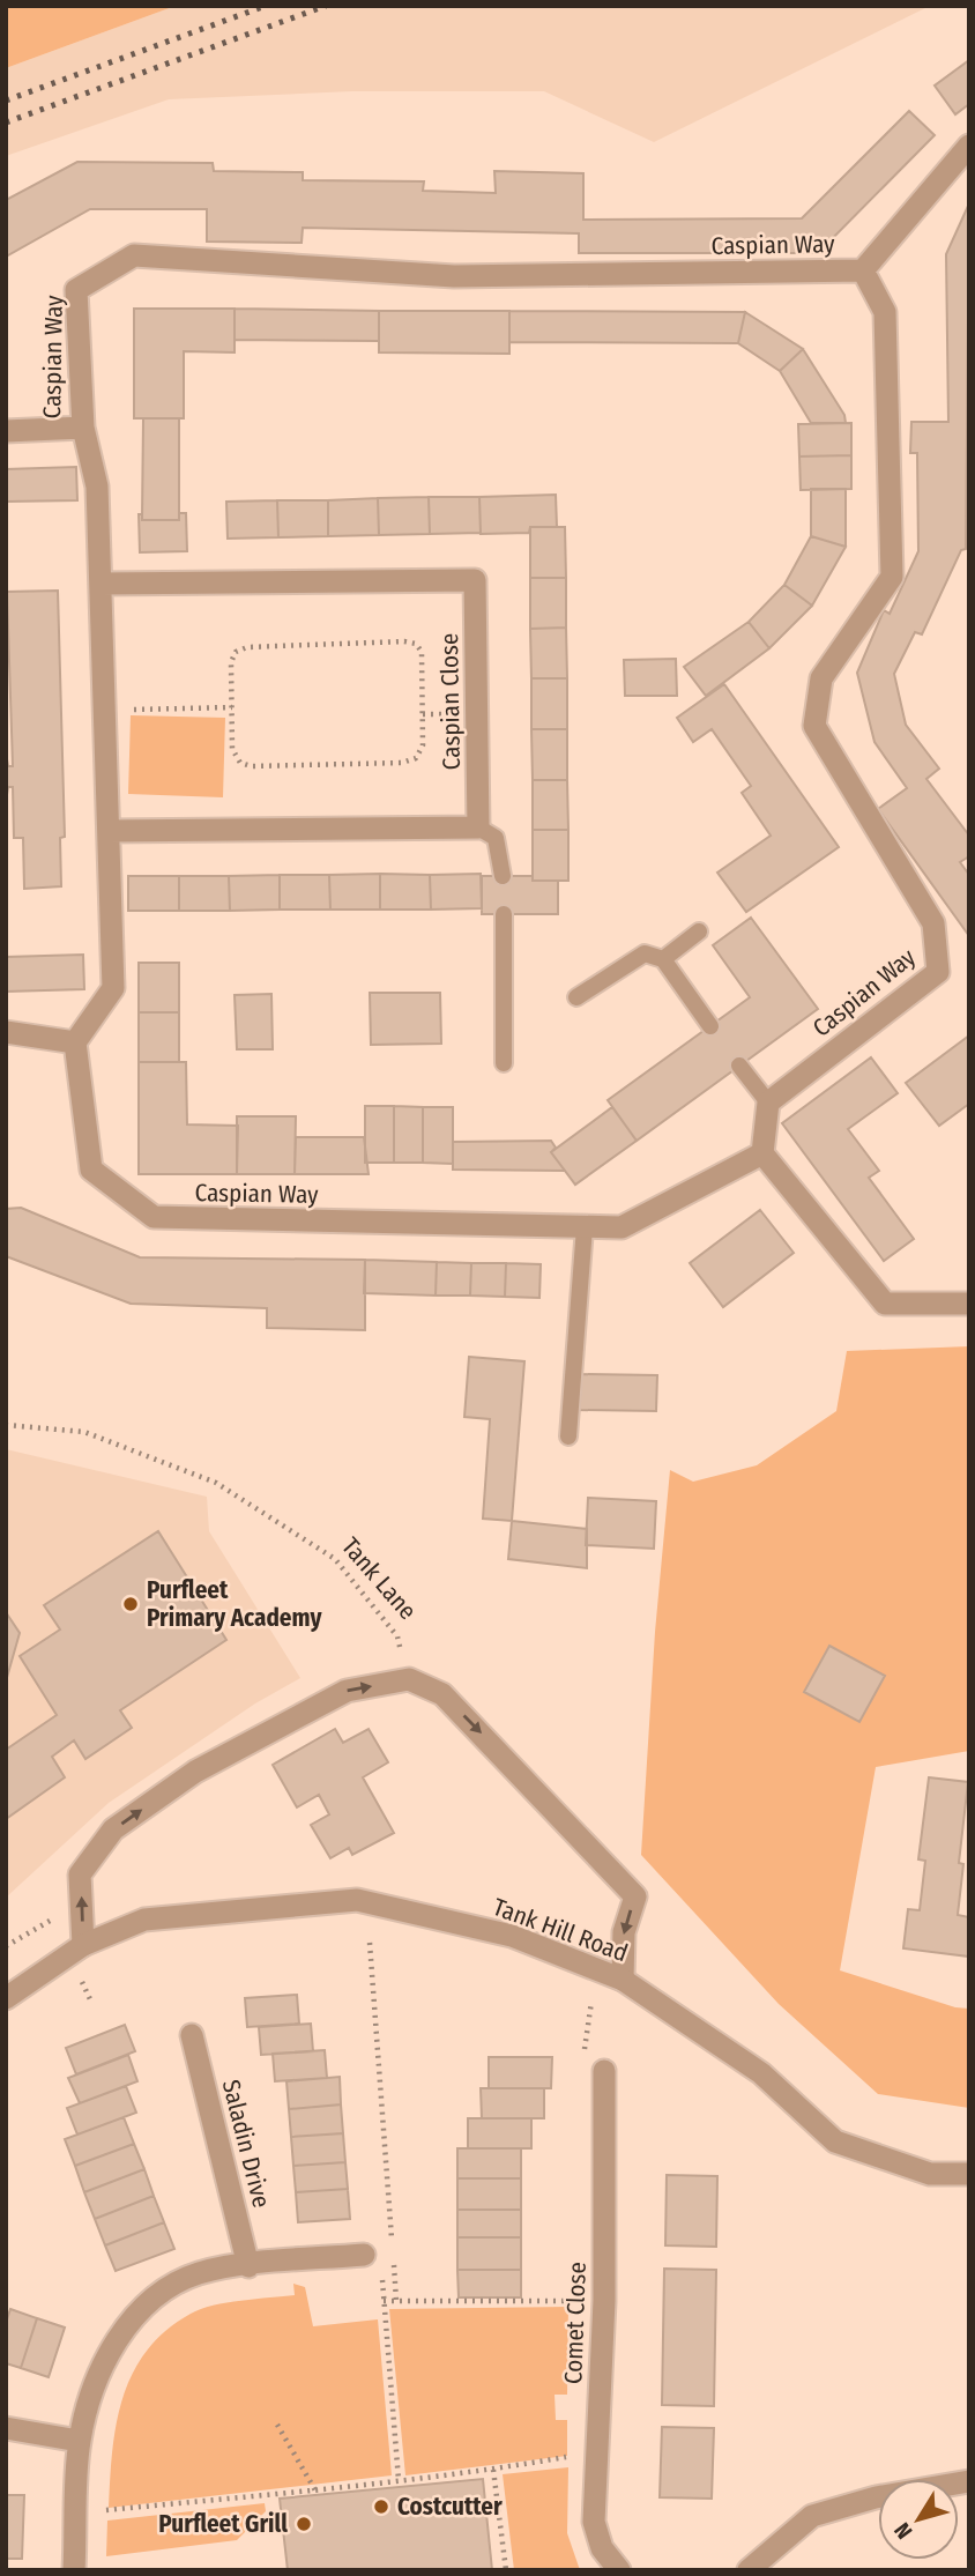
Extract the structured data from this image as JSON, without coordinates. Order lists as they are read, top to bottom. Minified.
{"streets":{"street":["Caspian Way","Caspian Close","Tank Hill Road","Saladin Drive","Comet Close"],"path":["Tank Lane"]},"places":["Purfleet Primary Academy","Costcutter","Purfleet Grill"],"north":"bottom left"}
